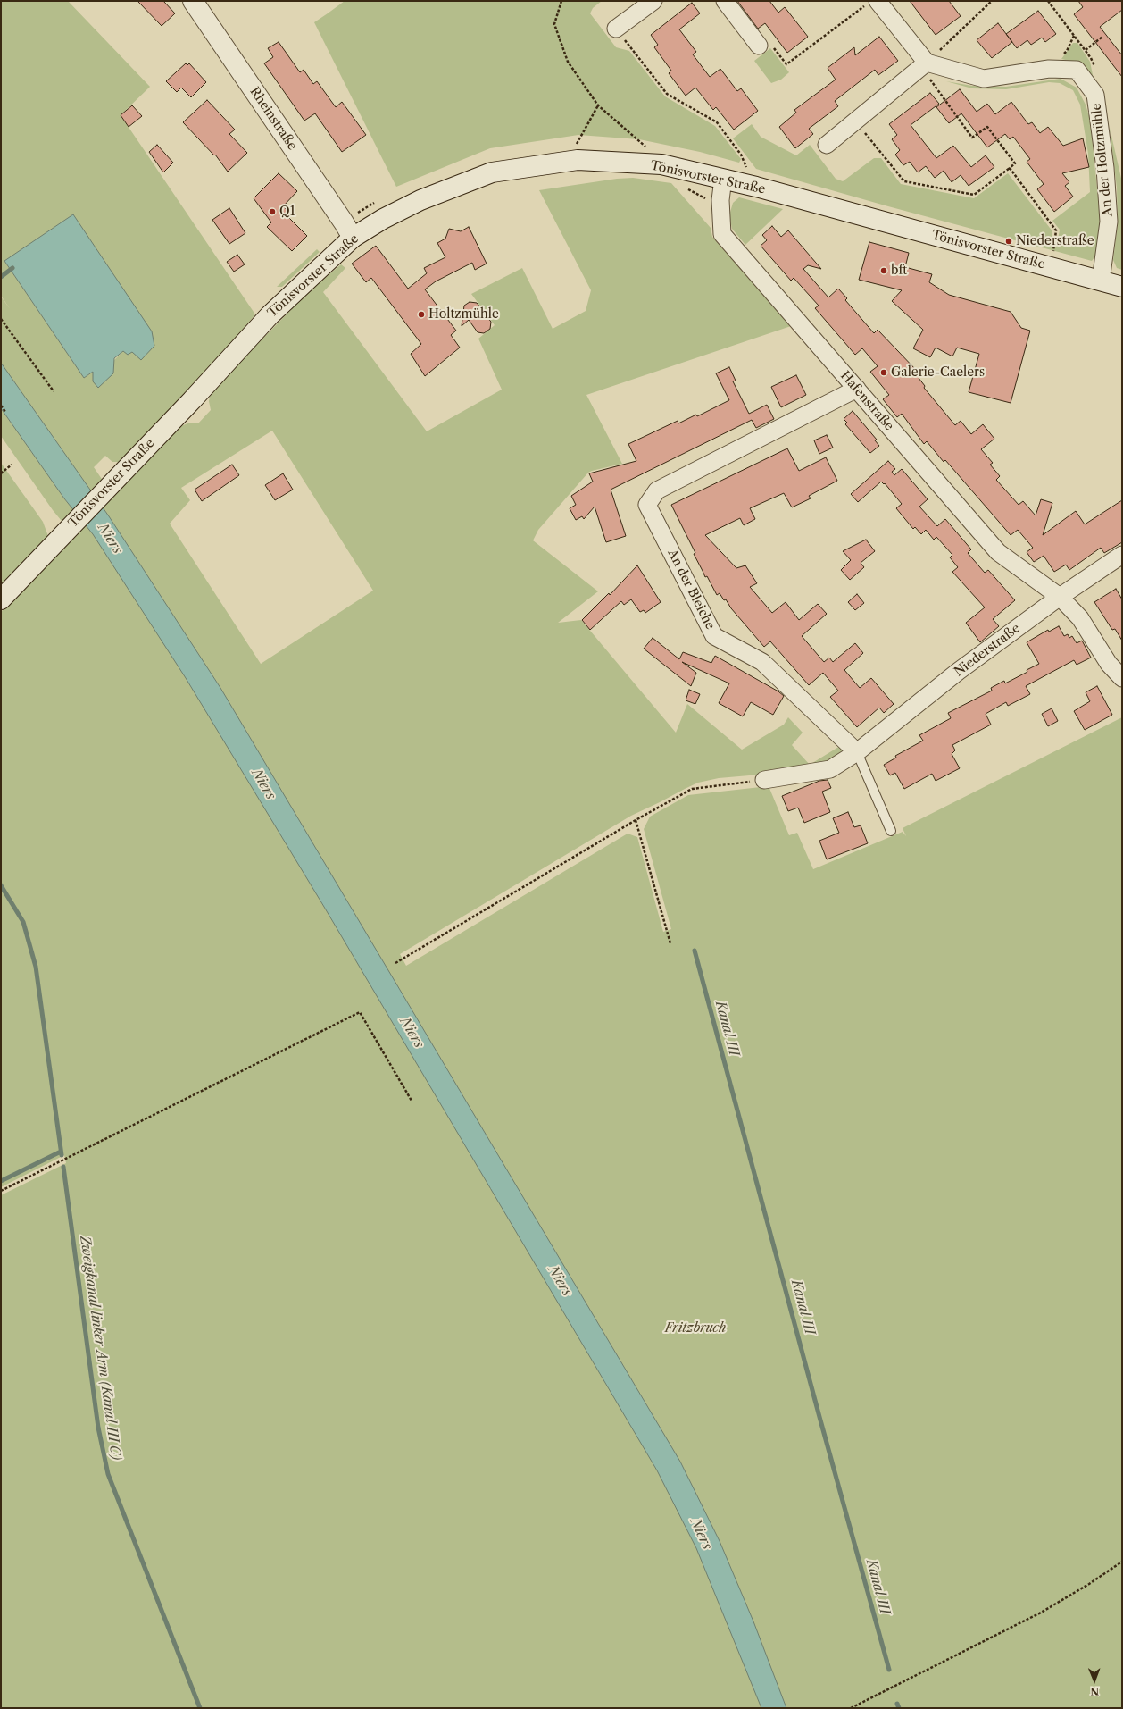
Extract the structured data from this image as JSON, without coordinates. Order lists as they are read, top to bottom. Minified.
{"streets":{"main road":["Rheinstraße","Tönisvorster Straße"],"street":["An der Holtzmühle","Hafenstraße","An der Bleiche","Niederstraße"]},"crossings":[["Rheinstraße","Tönisvorster Straße"],["An der Holtzmühle","Tönisvorster Straße"],["Tönisvorster Straße","Hafenstraße"],["Hafenstraße","An der Bleiche"],["Hafenstraße","Niederstraße"],["An der Bleiche","Niederstraße"]],"water":["Niers","Kanal III","Zweigkanal linker Arm (Kanal III C)"],"parks":["Fritzbruch"],"places":["Q1","Niederstraße","bft","Holtzmühle","Galerie-Caelers"],"north":"bottom"}
